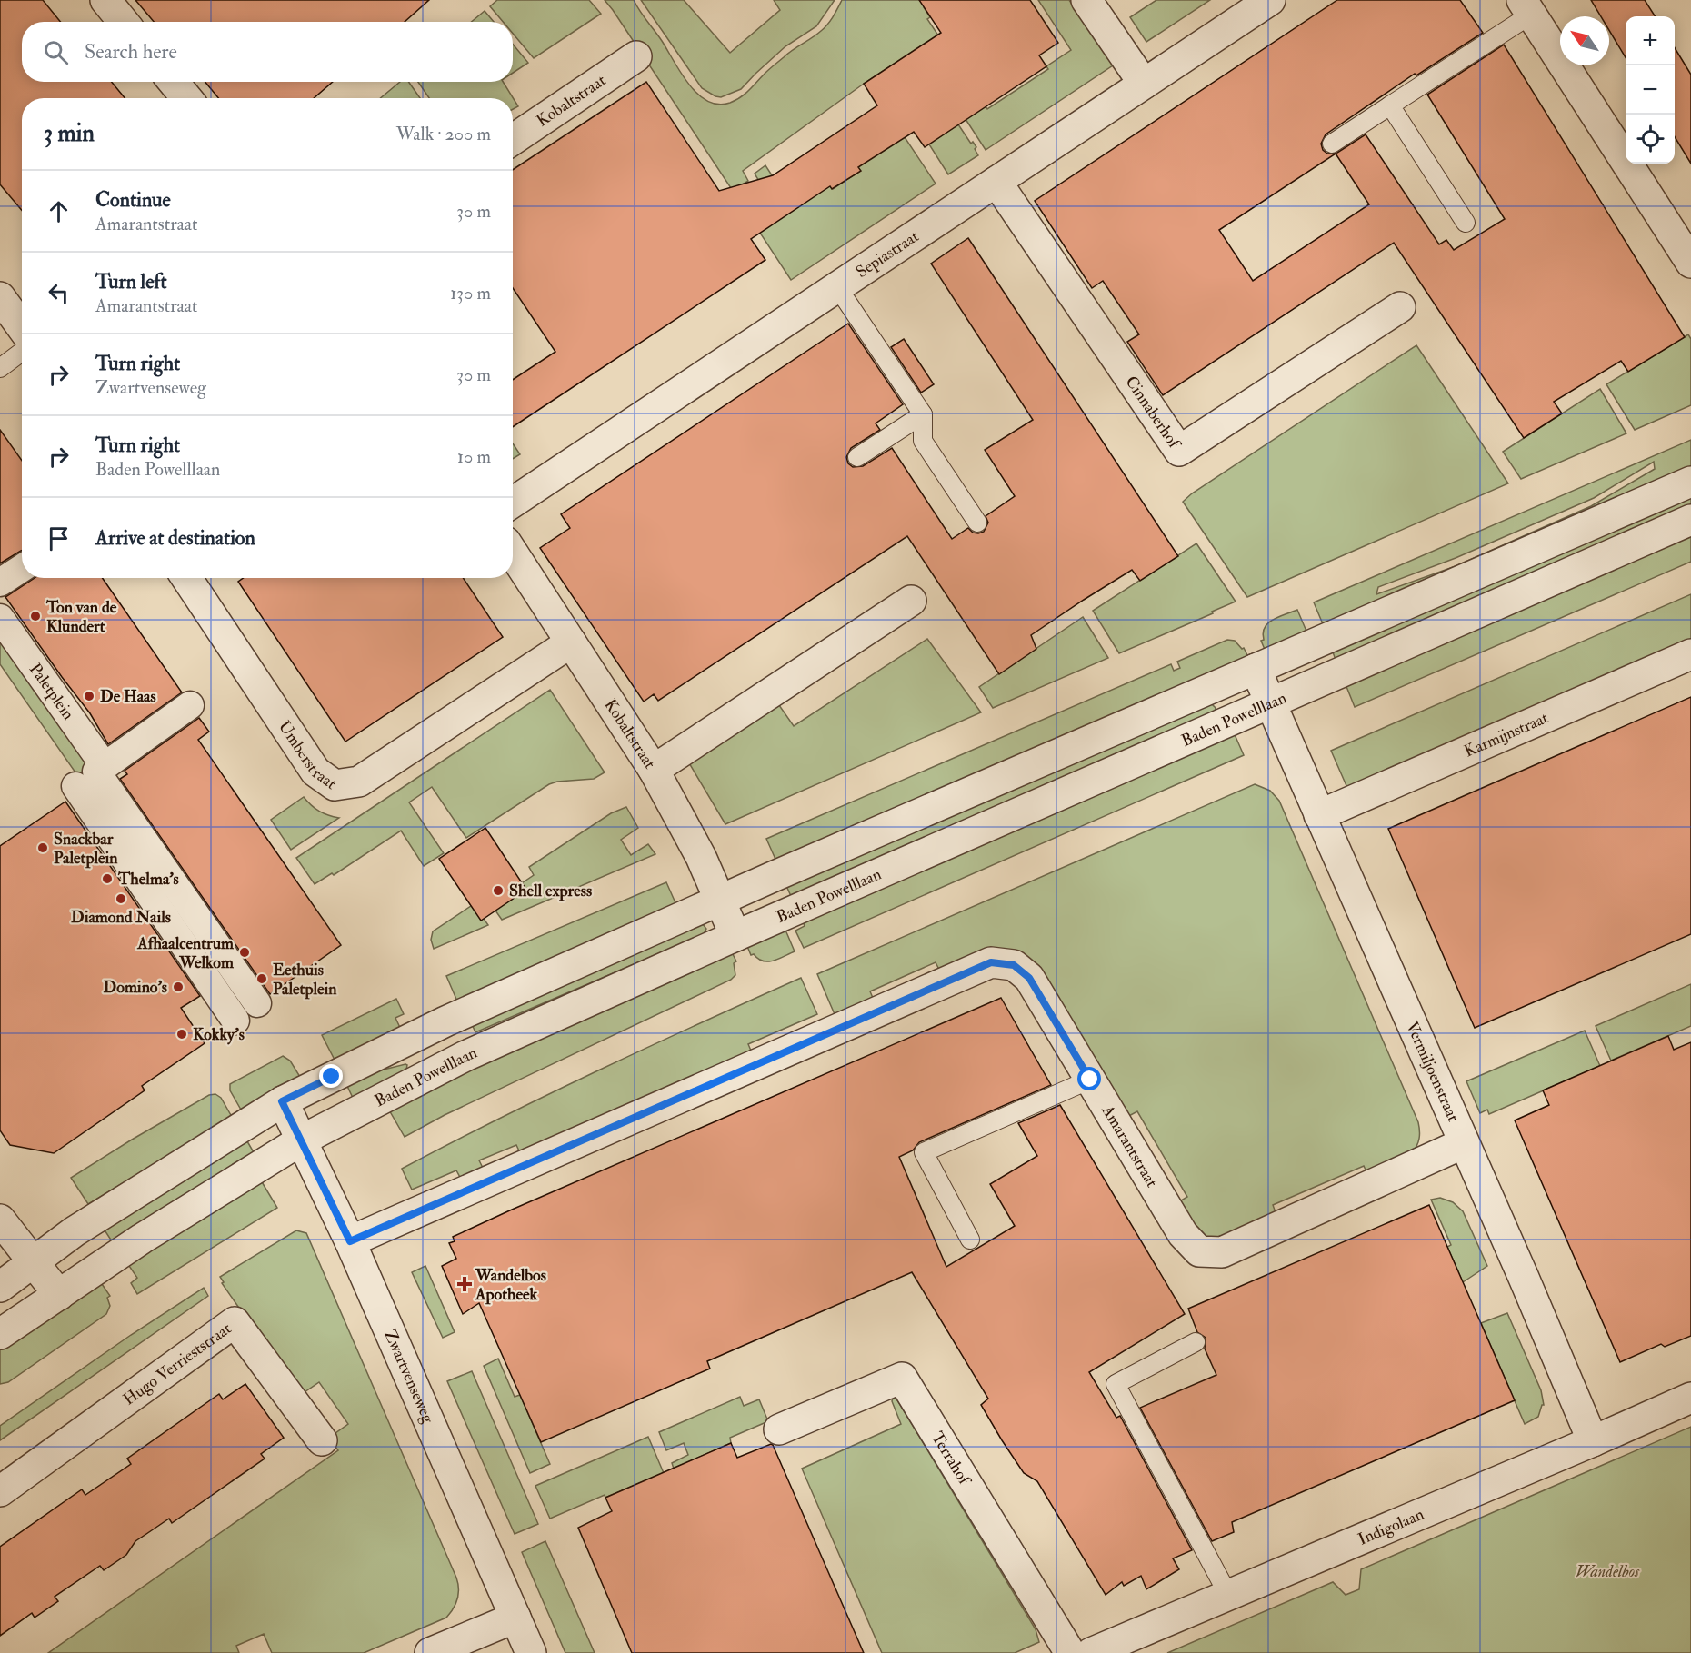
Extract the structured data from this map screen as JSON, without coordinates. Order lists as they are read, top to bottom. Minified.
{"streets":{"street":["Kobaltstraat","Sepiastraat","Cinnaberhof","Paletplein","Baden Powelllaan","Karmijnstraat","Umberstraat","Vermiljoenstraat","Amarantstraat","Hugo Verrieststraat","Zwartvenseweg","Terrahof","Indigolaan"]},"crossings":[["Kobaltstraat","Baden Powelllaan"],["Kobaltstraat","Umberstraat"],["Sepiastraat","Cinnaberhof"],["Baden Powelllaan","Vermiljoenstraat"],["Baden Powelllaan","Zwartvenseweg"],["Karmijnstraat","Vermiljoenstraat"],["Vermiljoenstraat","Amarantstraat"],["Vermiljoenstraat","Indigolaan"],["Amarantstraat","Zwartvenseweg"]],"parks":["Wandelbos"],"places":{"other":["Ton van de Klundert","De Haas","Snackbar Paletplein","Thelma's","Shell express","Diamond Nails","Afhaalcentrum Welkom","Eethuis Paletplein","Domino's","Kokky's"],"health":["Wandelbos Apotheek"]},"north":"top left","page":{"map_buttons":["+","−"],"search":"Search here","heading":["3 min","Walk · 200 m"],"list":[["Continue","Amarantstraat","30 m"],["Turn left","Amarantstraat","130 m"],["Turn right","Zwartvenseweg","30 m"],["Turn right","Baden Powelllaan","10 m"],"Arrive at destination"]}}
